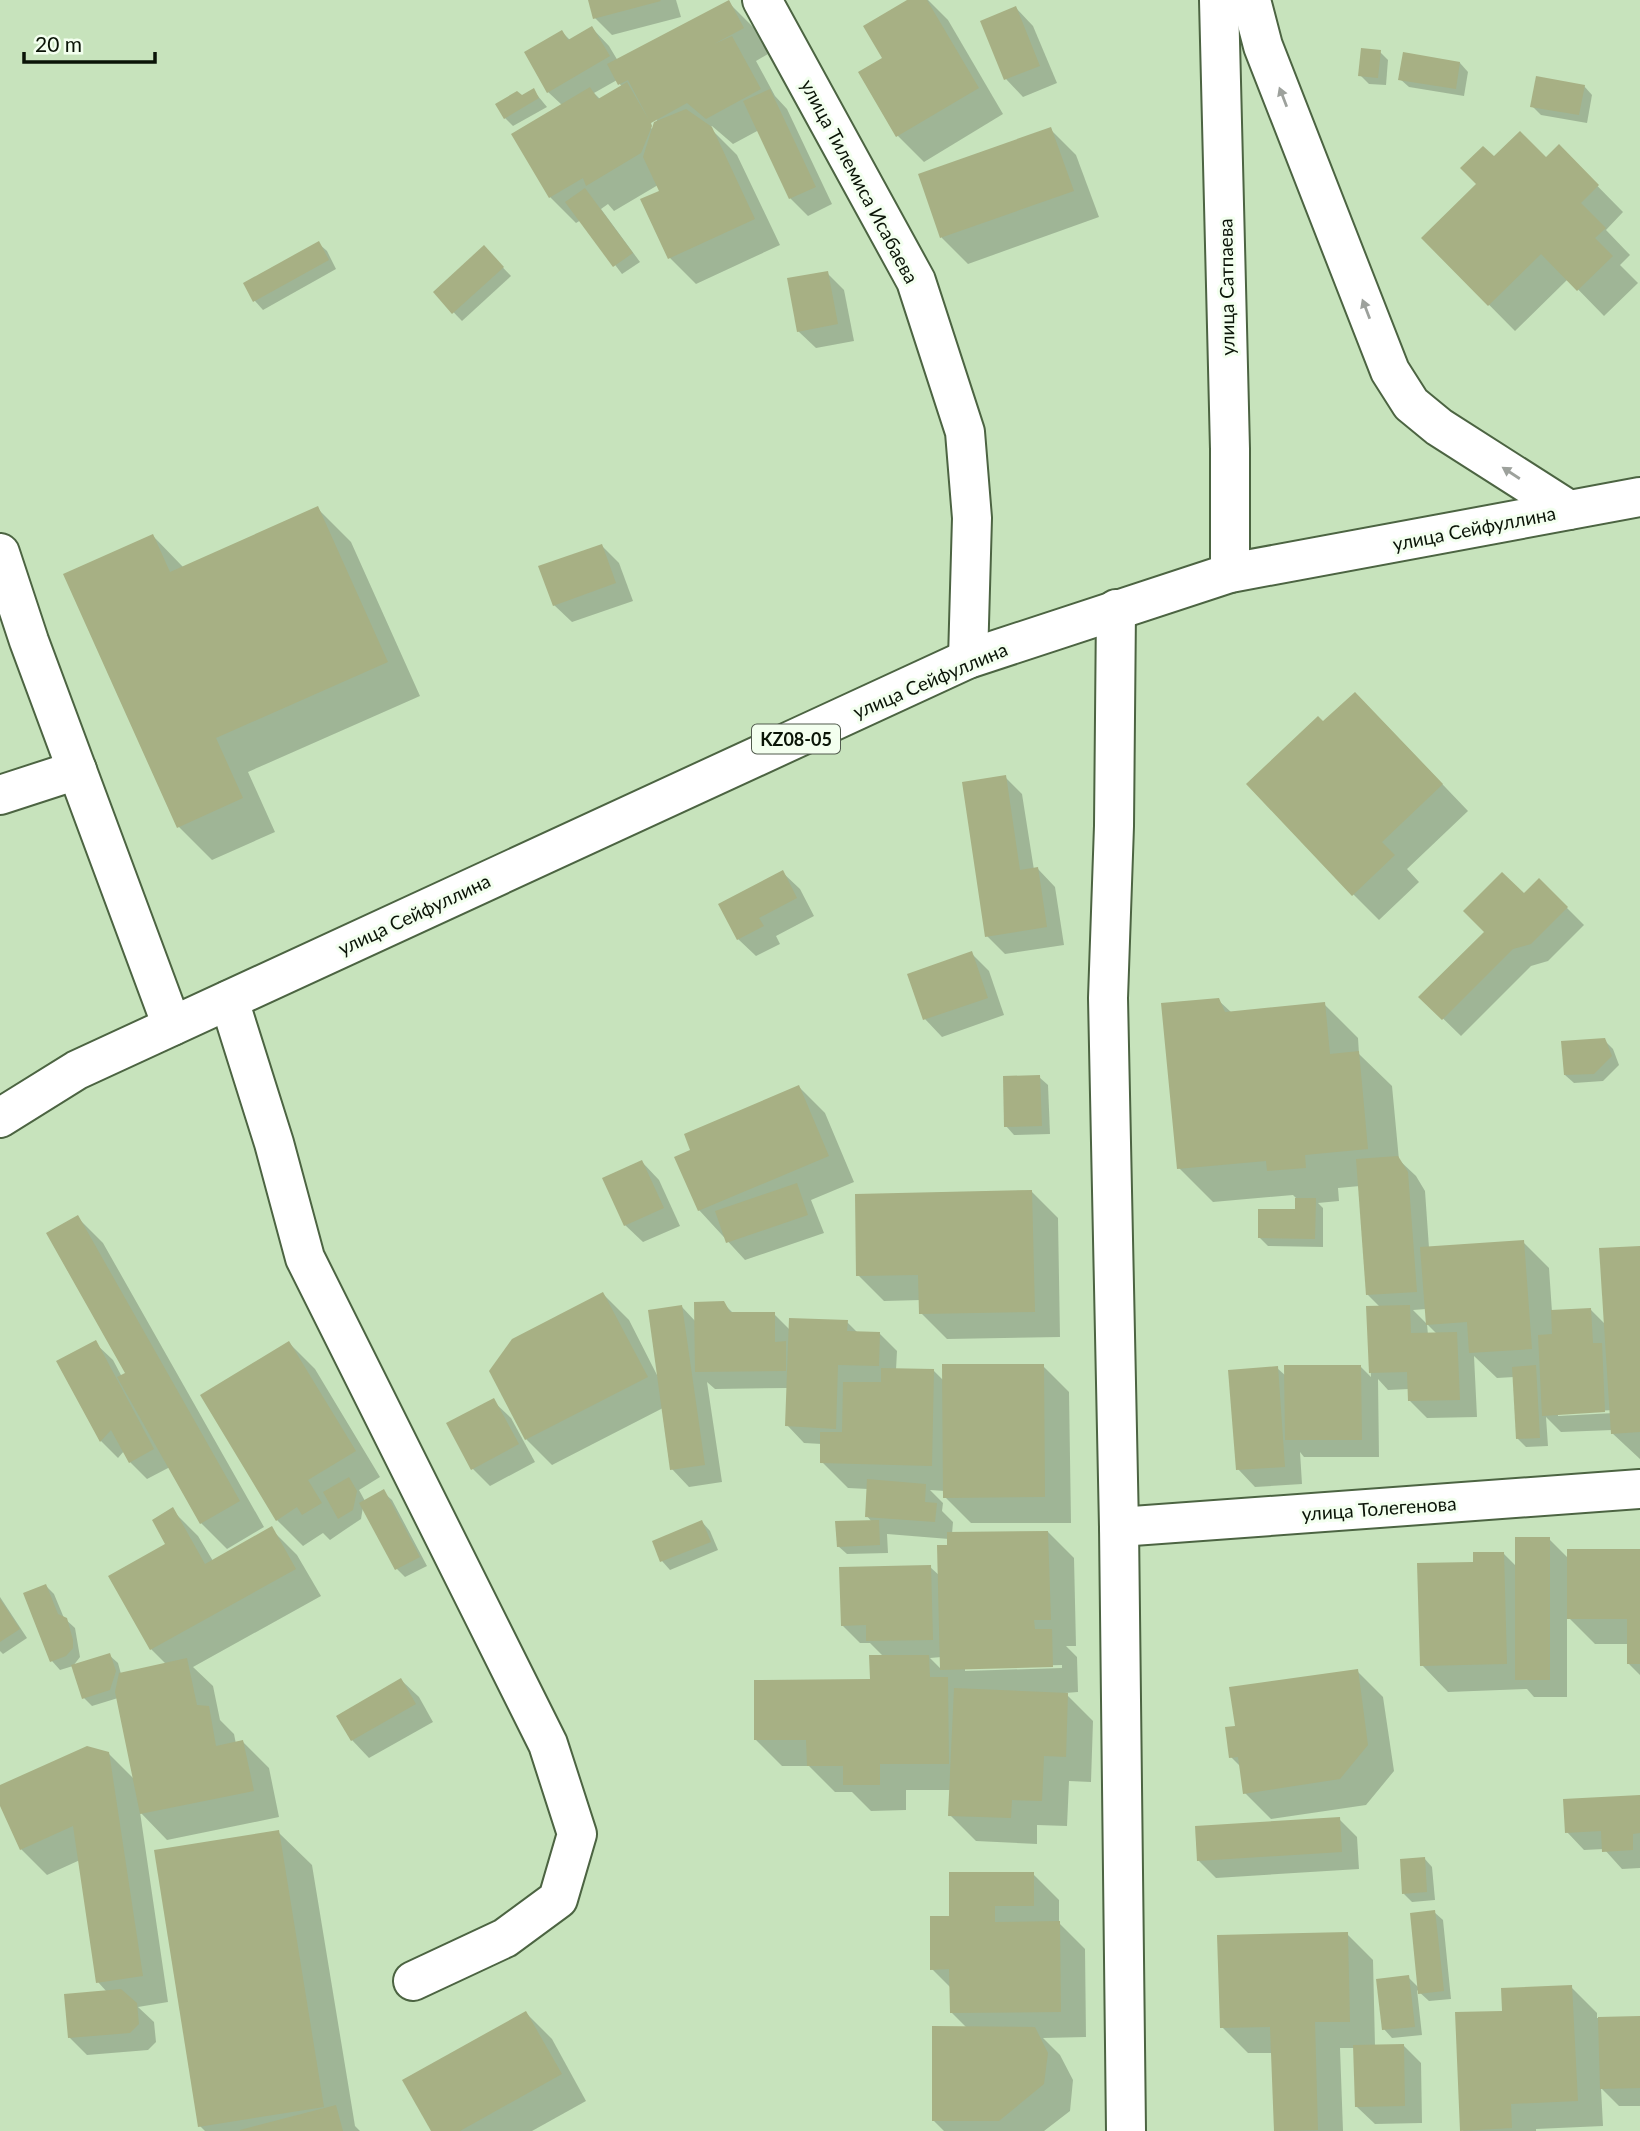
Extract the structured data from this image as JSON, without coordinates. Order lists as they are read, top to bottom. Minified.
{"streets":{"street":["улица Тилемиса Исабаева","улица Сатпаева","улица Сейфуллина","KZ08-05","улица Толегенова"]},"crossings":[["улица Тилемиса Исабаева","улица Сейфуллина"],["улица Сатпаева","улица Сейфуллина"]],"scale_bar":"20 m"}
